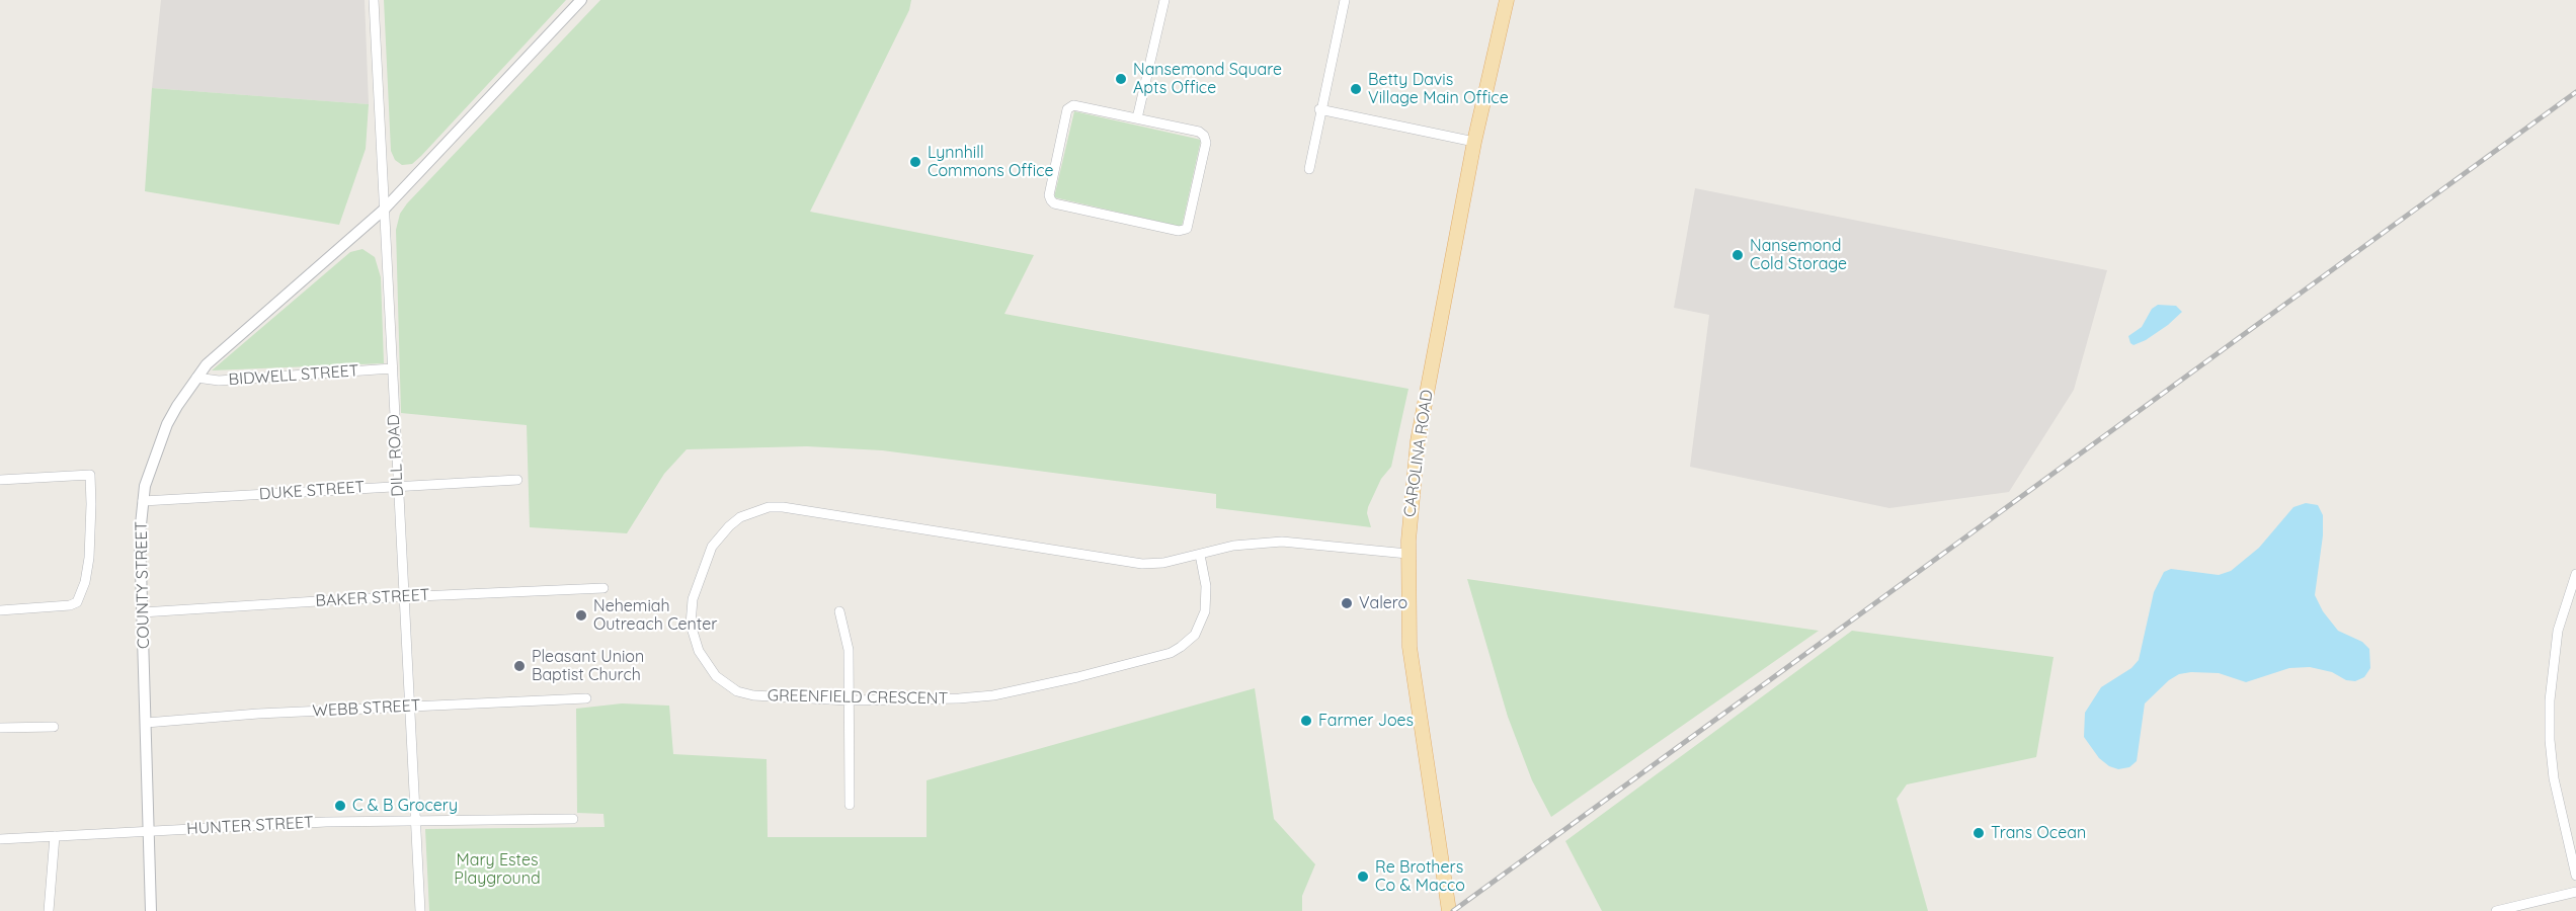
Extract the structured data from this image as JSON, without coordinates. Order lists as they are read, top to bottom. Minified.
{"streets":{"main road":["CAROLINA ROAD"],"street":["BIDWELL STREET","DILL ROAD","DUKE STREET","COUNTY STREET","BAKER STREET","GREENFIELD CRESCENT","WEBB STREET","HUNTER STREET"]},"crossings":[["BIDWELL STREET","DILL ROAD"],["BIDWELL STREET","COUNTY STREET"],["CAROLINA ROAD","GREENFIELD CRESCENT"],["DILL ROAD","DUKE STREET"],["DILL ROAD","COUNTY STREET"],["DILL ROAD","BAKER STREET"],["DILL ROAD","WEBB STREET"],["DILL ROAD","HUNTER STREET"],["DUKE STREET","COUNTY STREET"],["COUNTY STREET","BAKER STREET"],["COUNTY STREET","WEBB STREET"],["COUNTY STREET","HUNTER STREET"]],"parks":["Mary Estes Playground"],"places":["Nansemond Square Apts Office","Betty Davis Village Main Office","Lynnhill Commons Office","Nansemond Cold Storage","Valero","Nehemiah Outreach Center","Pleasant Union Baptist Church","Farmer Joes","C & B Grocery","Trans Ocean","Re Brothers Co & Macco"]}
